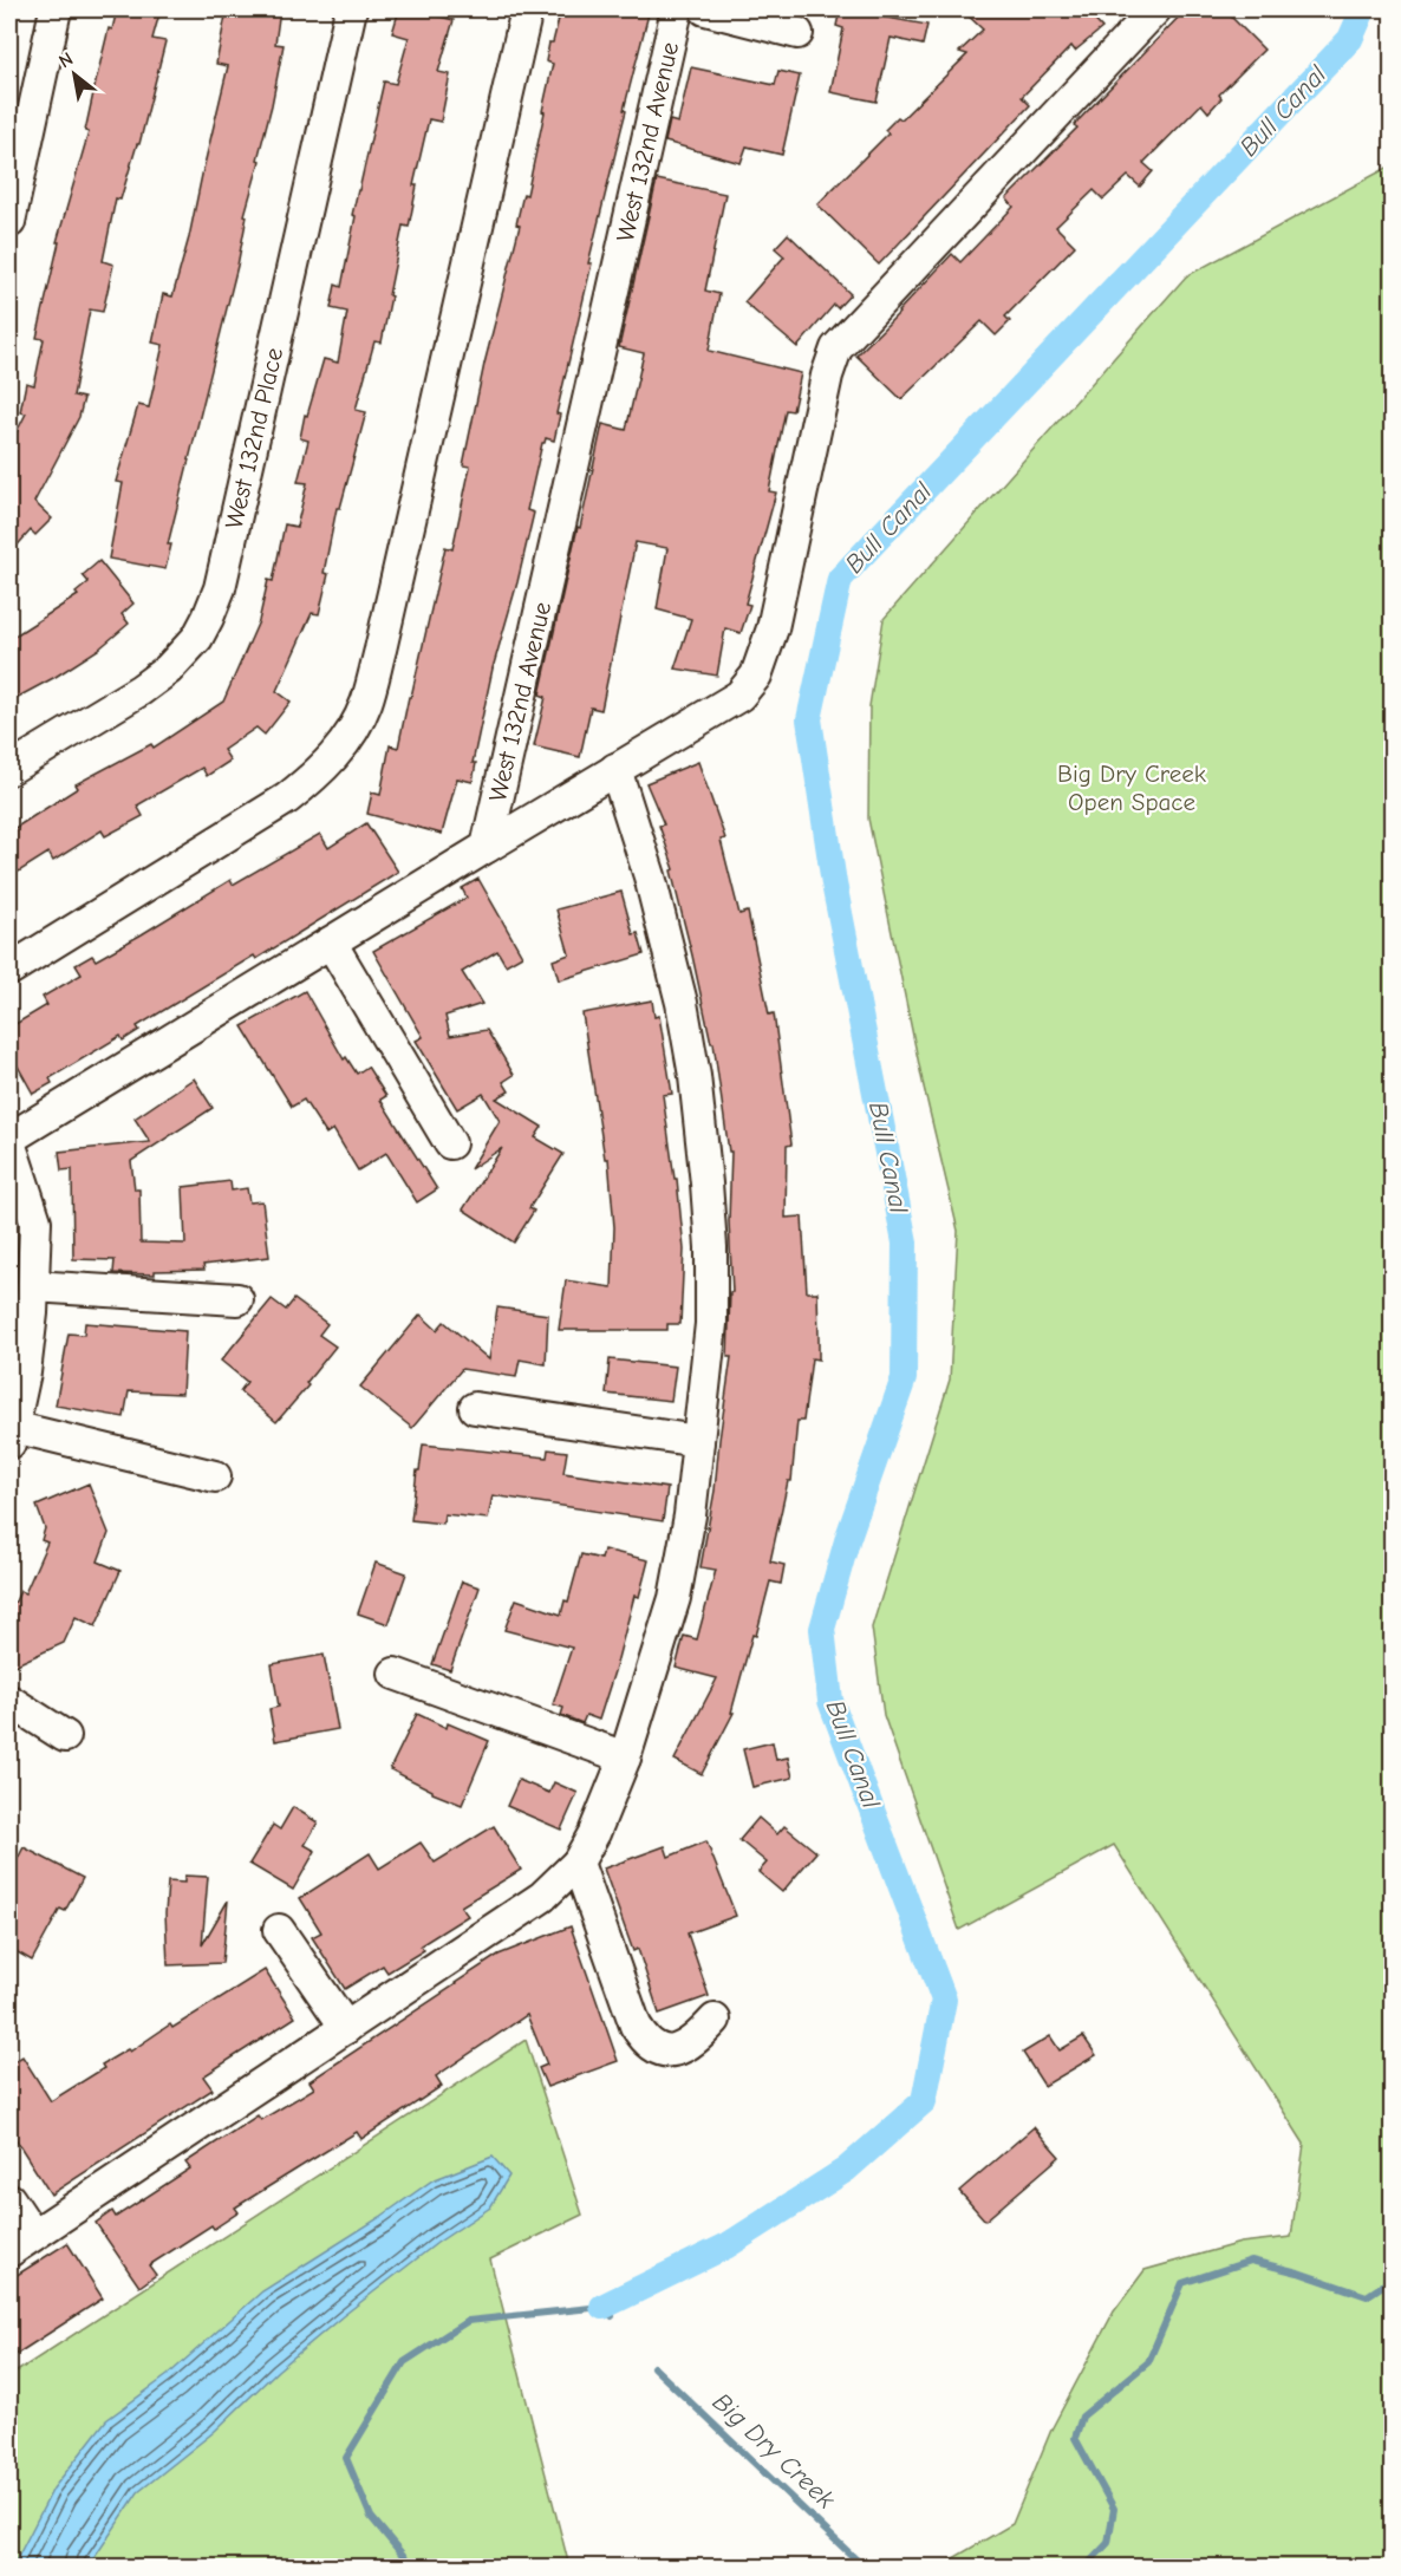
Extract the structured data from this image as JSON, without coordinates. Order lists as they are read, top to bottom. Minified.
{"streets":{"street":["West 132nd Avenue","West 132nd Place"]},"water":["Bull Canal","Big Dry Creek"],"parks":["Big Dry Creek Open Space"],"north":"top left"}
